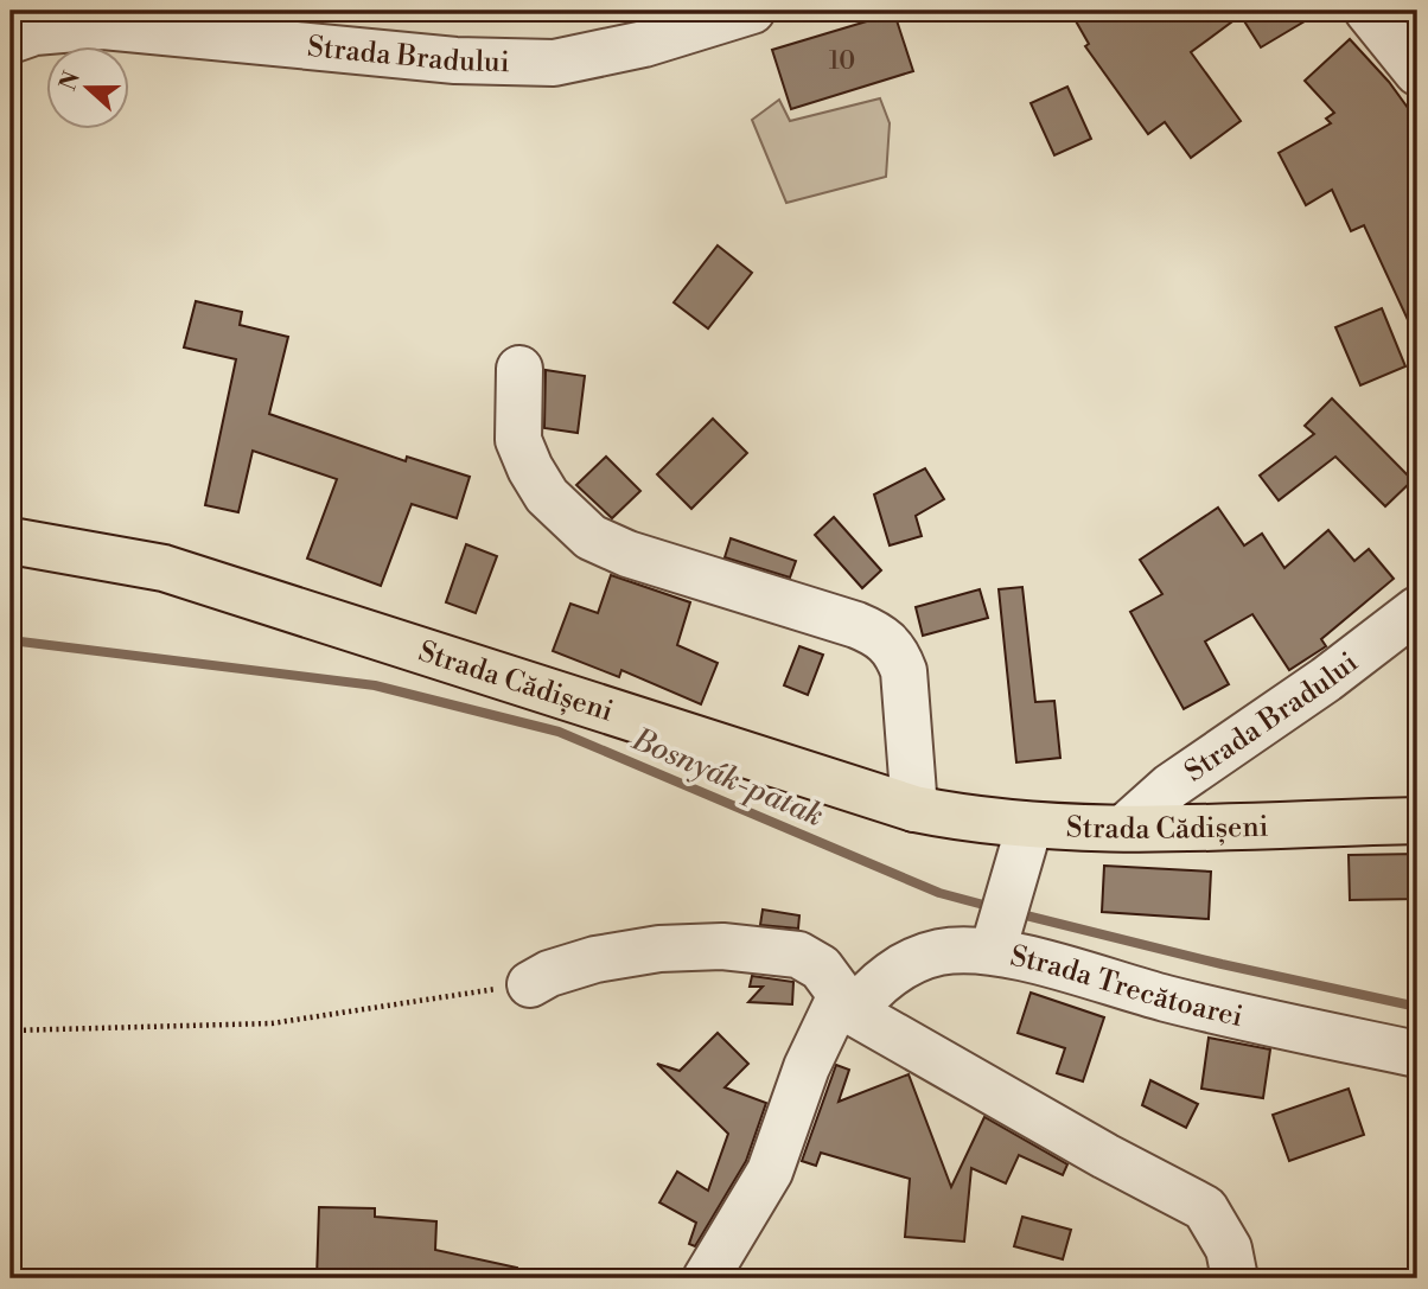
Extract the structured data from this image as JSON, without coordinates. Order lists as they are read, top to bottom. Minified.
{"streets":{"main road":["Strada Cădișeni"],"street":["Strada Bradului","Strada Trecătoarei"]},"crossings":[["Strada Bradului","Strada Cădișeni"]],"water":["Bosnyák-patak"],"house_numbers":["10"],"north":"left"}
